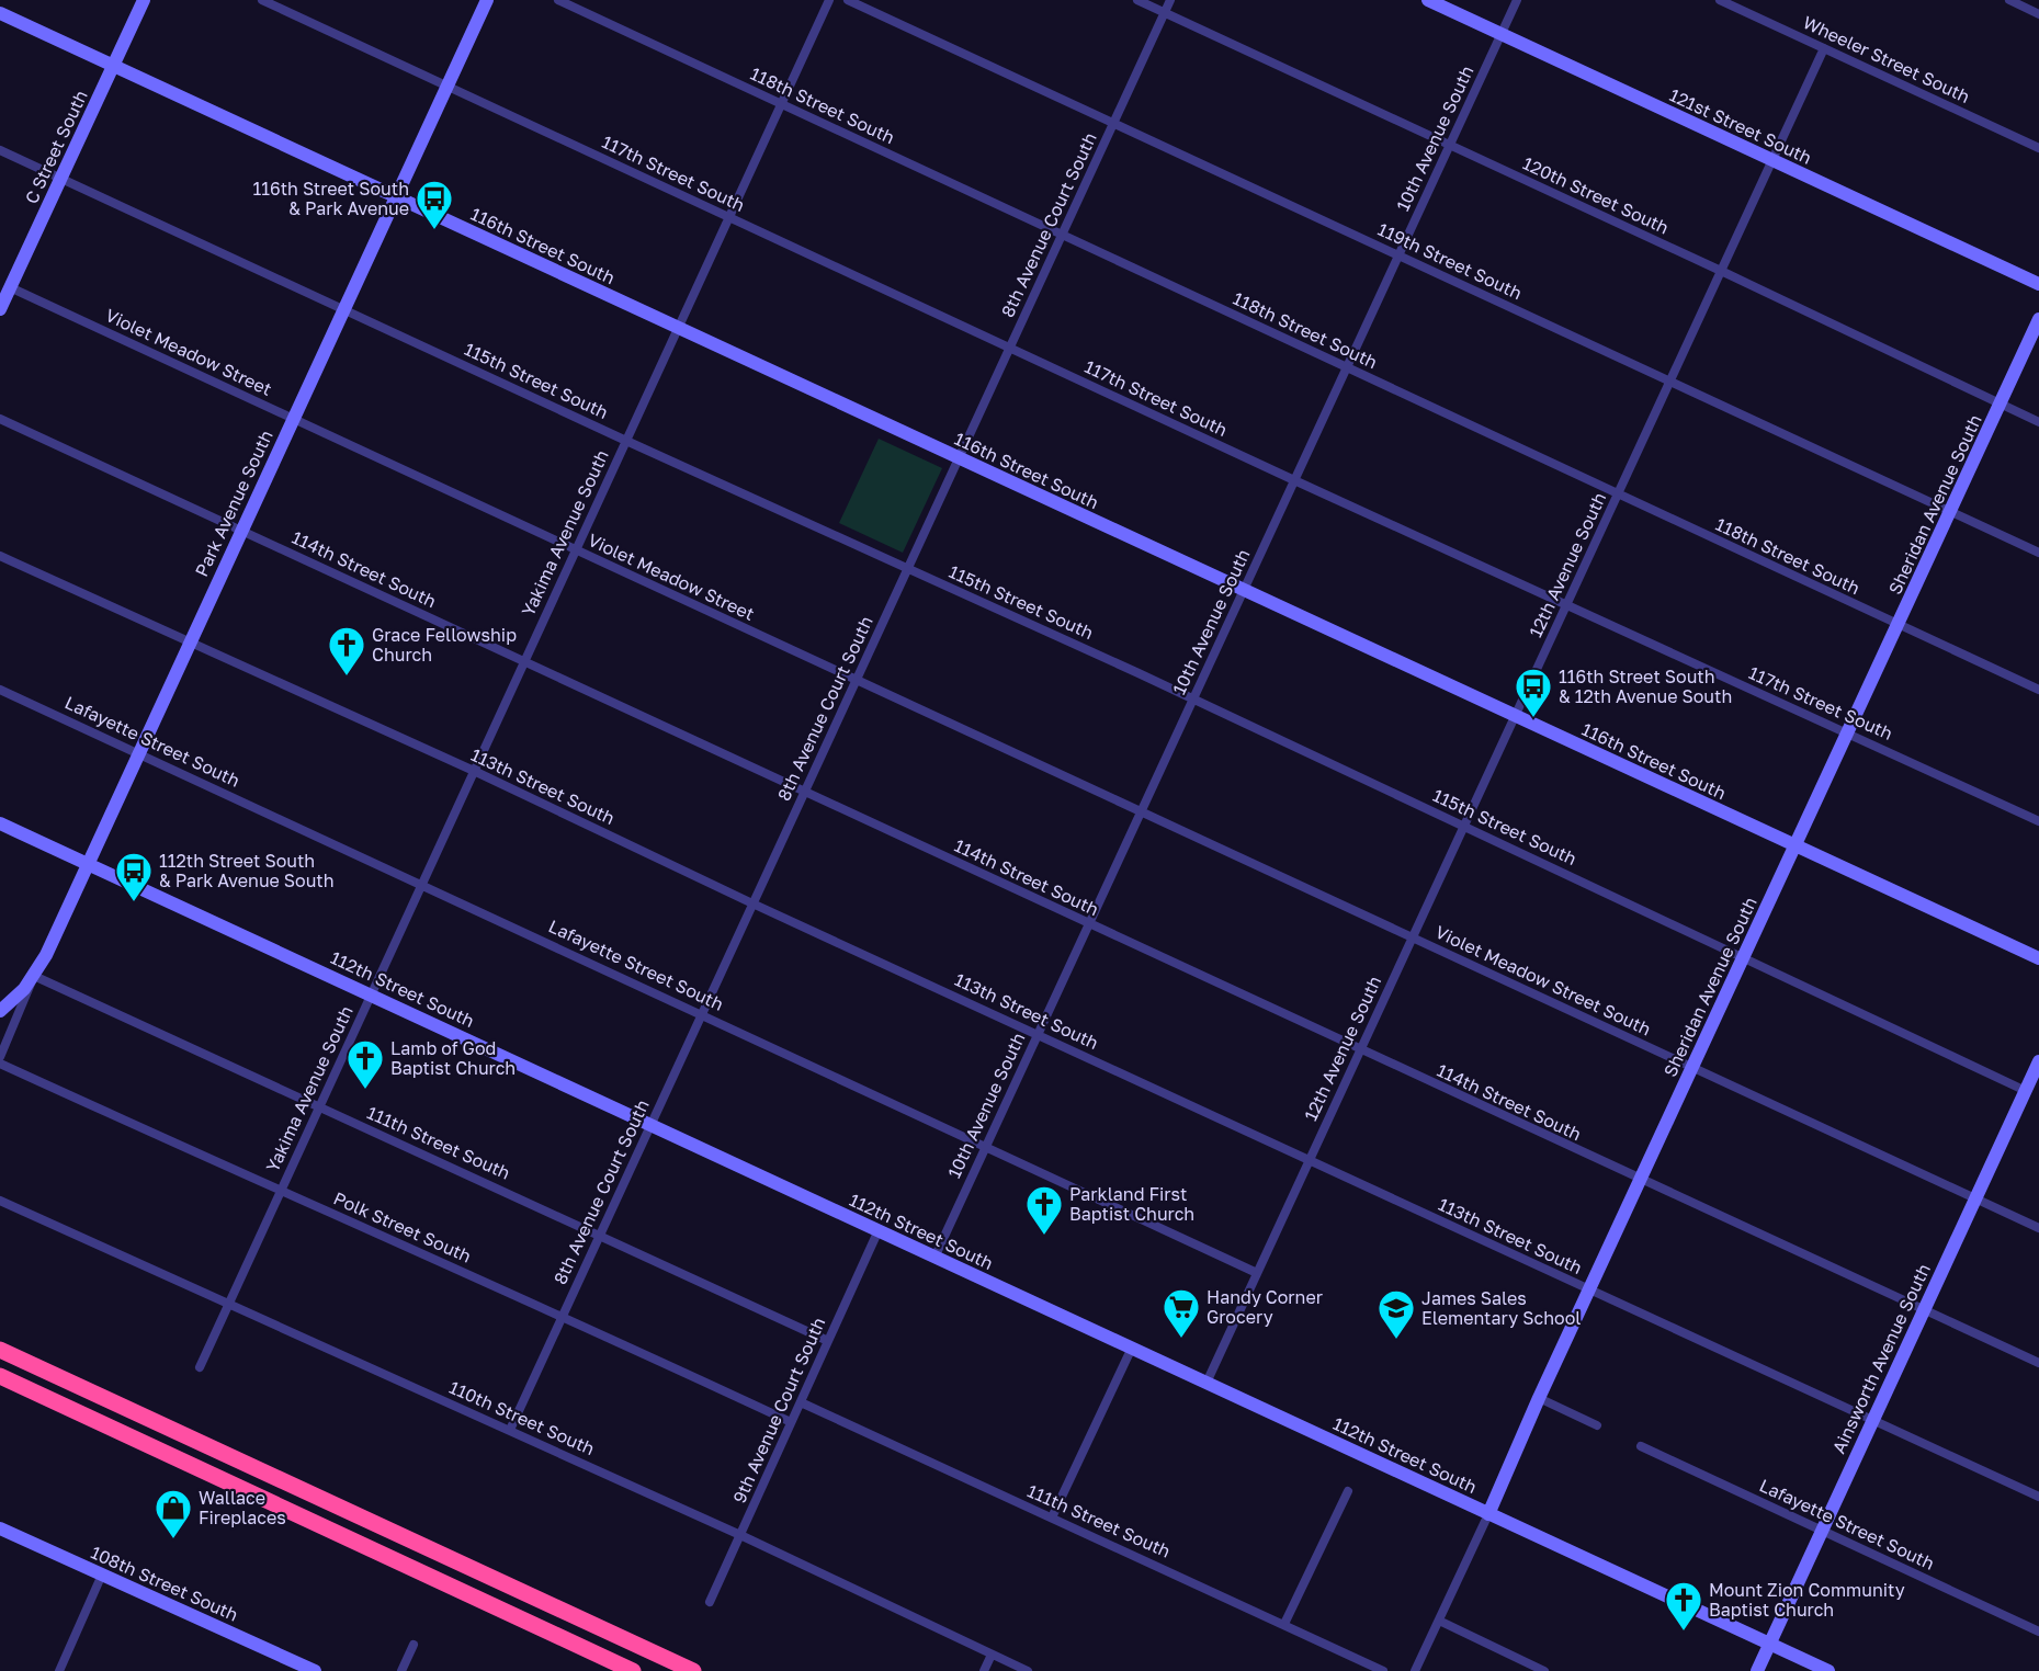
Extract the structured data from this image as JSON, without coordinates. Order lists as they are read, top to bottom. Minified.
{"streets":{"street":["Wheeler Street South","118th Street South","121st Street South","10th Avenue South","C Street South","117th Street South","120th Street South","8th Avenue Court South","116th Street South","119th Street South","Violet Meadow Street","115th Street South","Park Avenue South","Sheridan Avenue South","Yakima Avenue South","12th Avenue South","114th Street South","Lafayette Street South","113th Street South","Violet Meadow Street South","112th Street South","111th Street South","Polk Street South","Ainsworth Avenue South","9th Avenue Court South","110th Street South","108th Street South"]},"crossings":[["Wheeler Street South","12th Avenue South"],["118th Street South","10th Avenue South"],["118th Street South","8th Avenue Court South"],["118th Street South","Sheridan Avenue South"],["118th Street South","Yakima Avenue South"],["118th Street South","12th Avenue South"],["121st Street South","10th Avenue South"],["121st Street South","12th Avenue South"],["10th Avenue South","117th Street South"],["10th Avenue South","120th Street South"],["10th Avenue South","116th Street South"],["10th Avenue South","119th Street South"],["10th Avenue South","Violet Meadow Street"],["10th Avenue South","115th Street South"],["10th Avenue South","114th Street South"],["10th Avenue South","Lafayette Street South"],["10th Avenue South","113th Street South"],["10th Avenue South","Violet Meadow Street South"],["10th Avenue South","112th Street South"],["C Street South","116th Street South"],["C Street South","Violet Meadow Street"],["C Street South","115th Street South"],["117th Street South","8th Avenue Court South"],["117th Street South","Park Avenue South"],["117th Street South","Sheridan Avenue South"],["117th Street South","Yakima Avenue South"],["117th Street South","12th Avenue South"],["120th Street South","8th Avenue Court South"],["120th Street South","Sheridan Avenue South"],["120th Street South","12th Avenue South"],["8th Avenue Court South","116th Street South"],["8th Avenue Court South","119th Street South"],["8th Avenue Court South","Violet Meadow Street"],["8th Avenue Court South","115th Street South"],["8th Avenue Court South","114th Street South"],["8th Avenue Court South","Lafayette Street South"],["8th Avenue Court South","113th Street South"],["8th Avenue Court South","112th Street South"],["8th Avenue Court South","111th Street South"],["8th Avenue Court South","Polk Street South"],["8th Avenue Court South","110th Street South"],["116th Street South","Park Avenue South"],["116th Street South","Sheridan Avenue South"],["116th Street South","Yakima Avenue South"],["116th Street South","12th Avenue South"],["119th Street South","Sheridan Avenue South"],["119th Street South","12th Avenue South"],["Violet Meadow Street","Park Avenue South"],["Violet Meadow Street","Yakima Avenue South"],["Violet Meadow Street","Violet Meadow Street South"],["115th Street South","Park Avenue South"],["115th Street South","Sheridan Avenue South"],["115th Street South","Yakima Avenue South"],["115th Street South","12th Avenue South"],["115th Street South","Ainsworth Avenue South"],["Park Avenue South","114th Street South"],["Park Avenue South","Lafayette Street South"],["Park Avenue South","113th Street South"],["Park Avenue South","112th Street South"],["Park Avenue South","111th Street South"],["Sheridan Avenue South","114th Street South"],["Sheridan Avenue South","113th Street South"],["Sheridan Avenue South","Violet Meadow Street South"],["Sheridan Avenue South","112th Street South"],["Yakima Avenue South","114th Street South"],["Yakima Avenue South","Lafayette Street South"],["Yakima Avenue South","113th Street South"],["Yakima Avenue South","112th Street South"],["Yakima Avenue South","111th Street South"],["Yakima Avenue South","Polk Street South"],["Yakima Avenue South","110th Street South"],["12th Avenue South","114th Street South"],["12th Avenue South","Lafayette Street South"],["12th Avenue South","113th Street South"],["12th Avenue South","Violet Meadow Street South"],["12th Avenue South","112th Street South"],["114th Street South","Ainsworth Avenue South"],["Lafayette Street South","Ainsworth Avenue South"],["113th Street South","Ainsworth Avenue South"],["Violet Meadow Street South","Ainsworth Avenue South"],["112th Street South","Ainsworth Avenue South"],["112th Street South","9th Avenue Court South"],["111th Street South","9th Avenue Court South"],["Polk Street South","9th Avenue Court South"],["9th Avenue Court South","110th Street South"]],"places":{"bus stop":["116th Street South & Park Avenue","116th Street South & 12th Avenue South","112th Street South & Park Avenue South"],"church":["Grace Fellowship Church","Lamb of God Baptist Church","Parkland First Baptist Church","Mount Zion Community Baptist Church"],"supermarket":["Handy Corner Grocery"],"school or university":["James Sales Elementary School"],"shop":["Wallace Fireplaces"]}}
